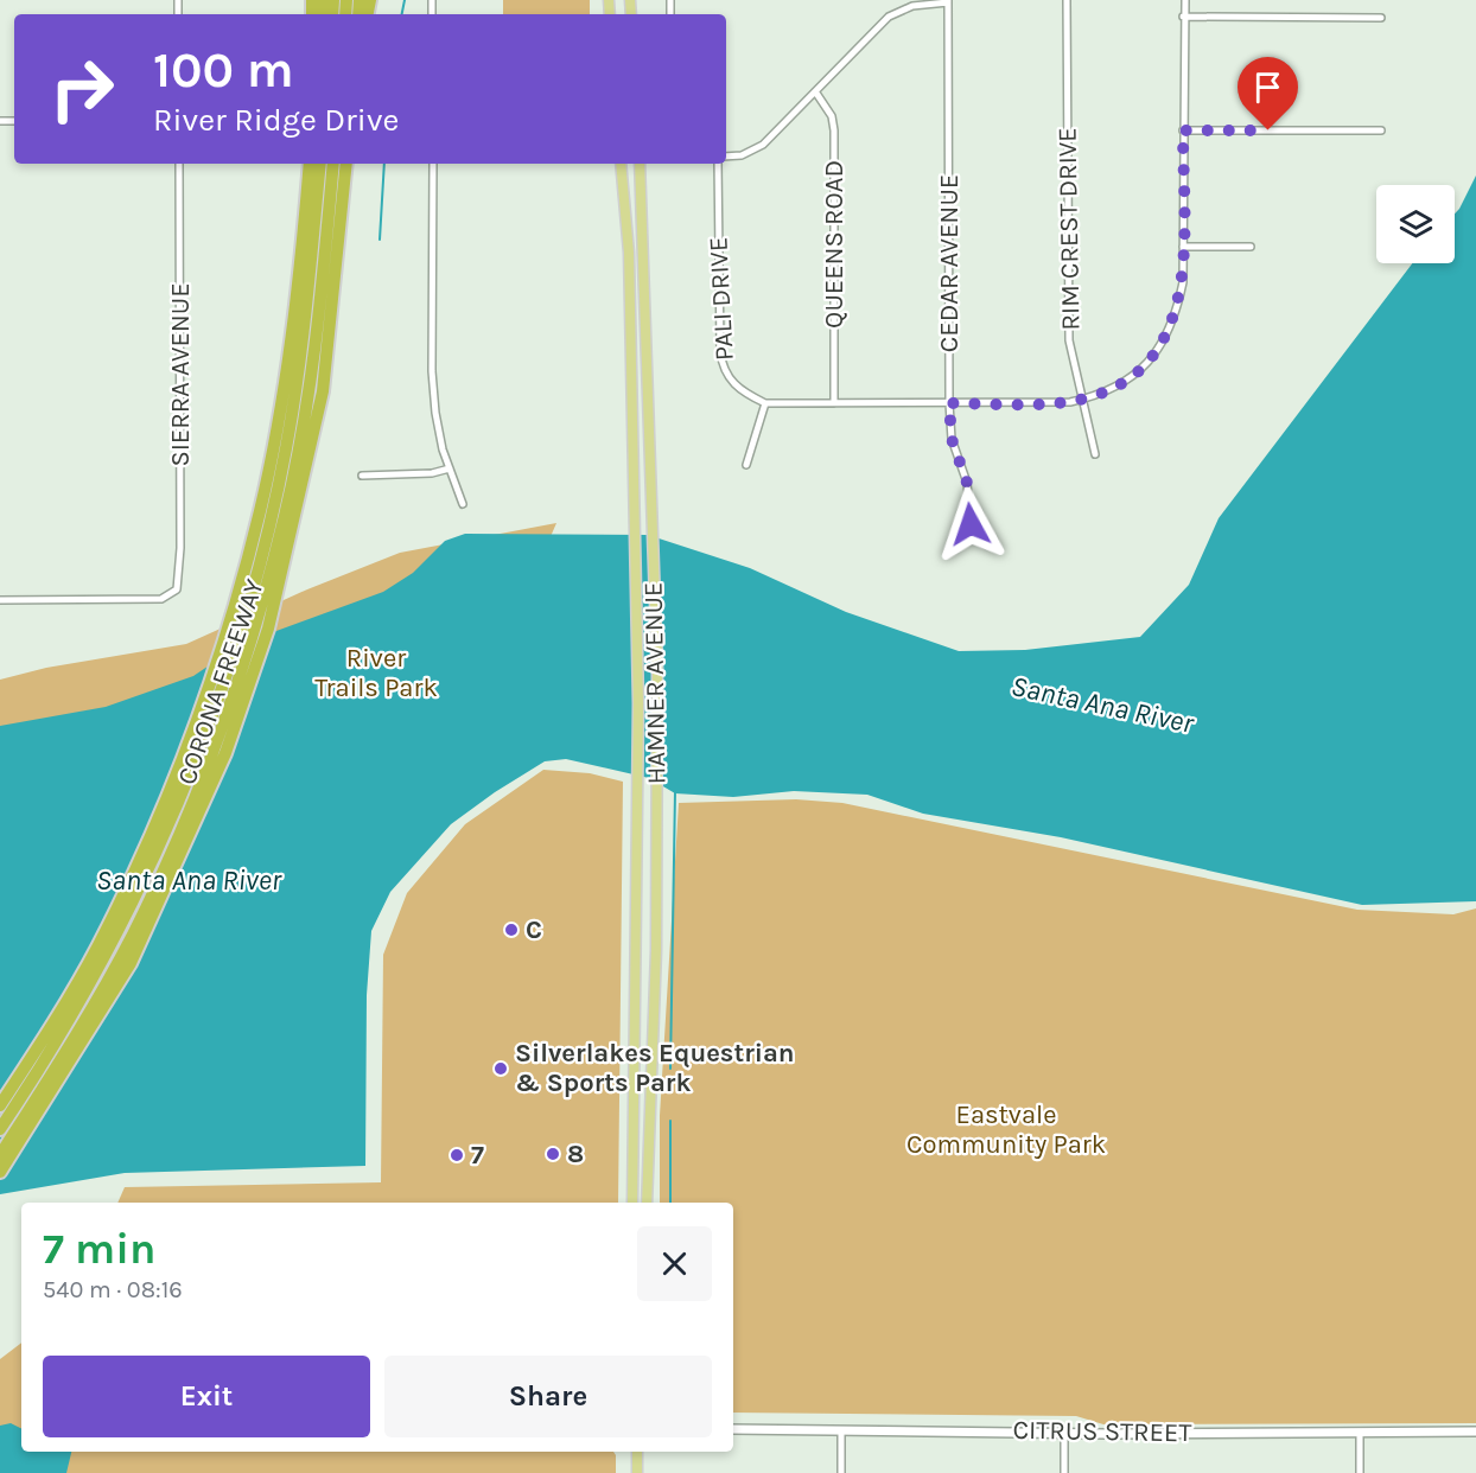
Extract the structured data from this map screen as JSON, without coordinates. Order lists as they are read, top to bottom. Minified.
{"streets":{"highway":["CORONA FREEWAY"],"main road":["HAMNER AVENUE"],"street":["RIM CREST DRIVE","QUEENS ROAD","CEDAR AVENUE","PALI DRIVE","SIERRA AVENUE","CITRUS STREET"]},"water":["Santa Ana River"],"parks":["River Trails Park","Eastvale Community Park"],"places":["C","Silverlakes Equestrian & Sports Park","8","7"],"page":{"turn":["100 m","River Ridge Drive"],"heading":["7 min","540 m · 08:16"],"buttons":["Exit","Share"]}}
